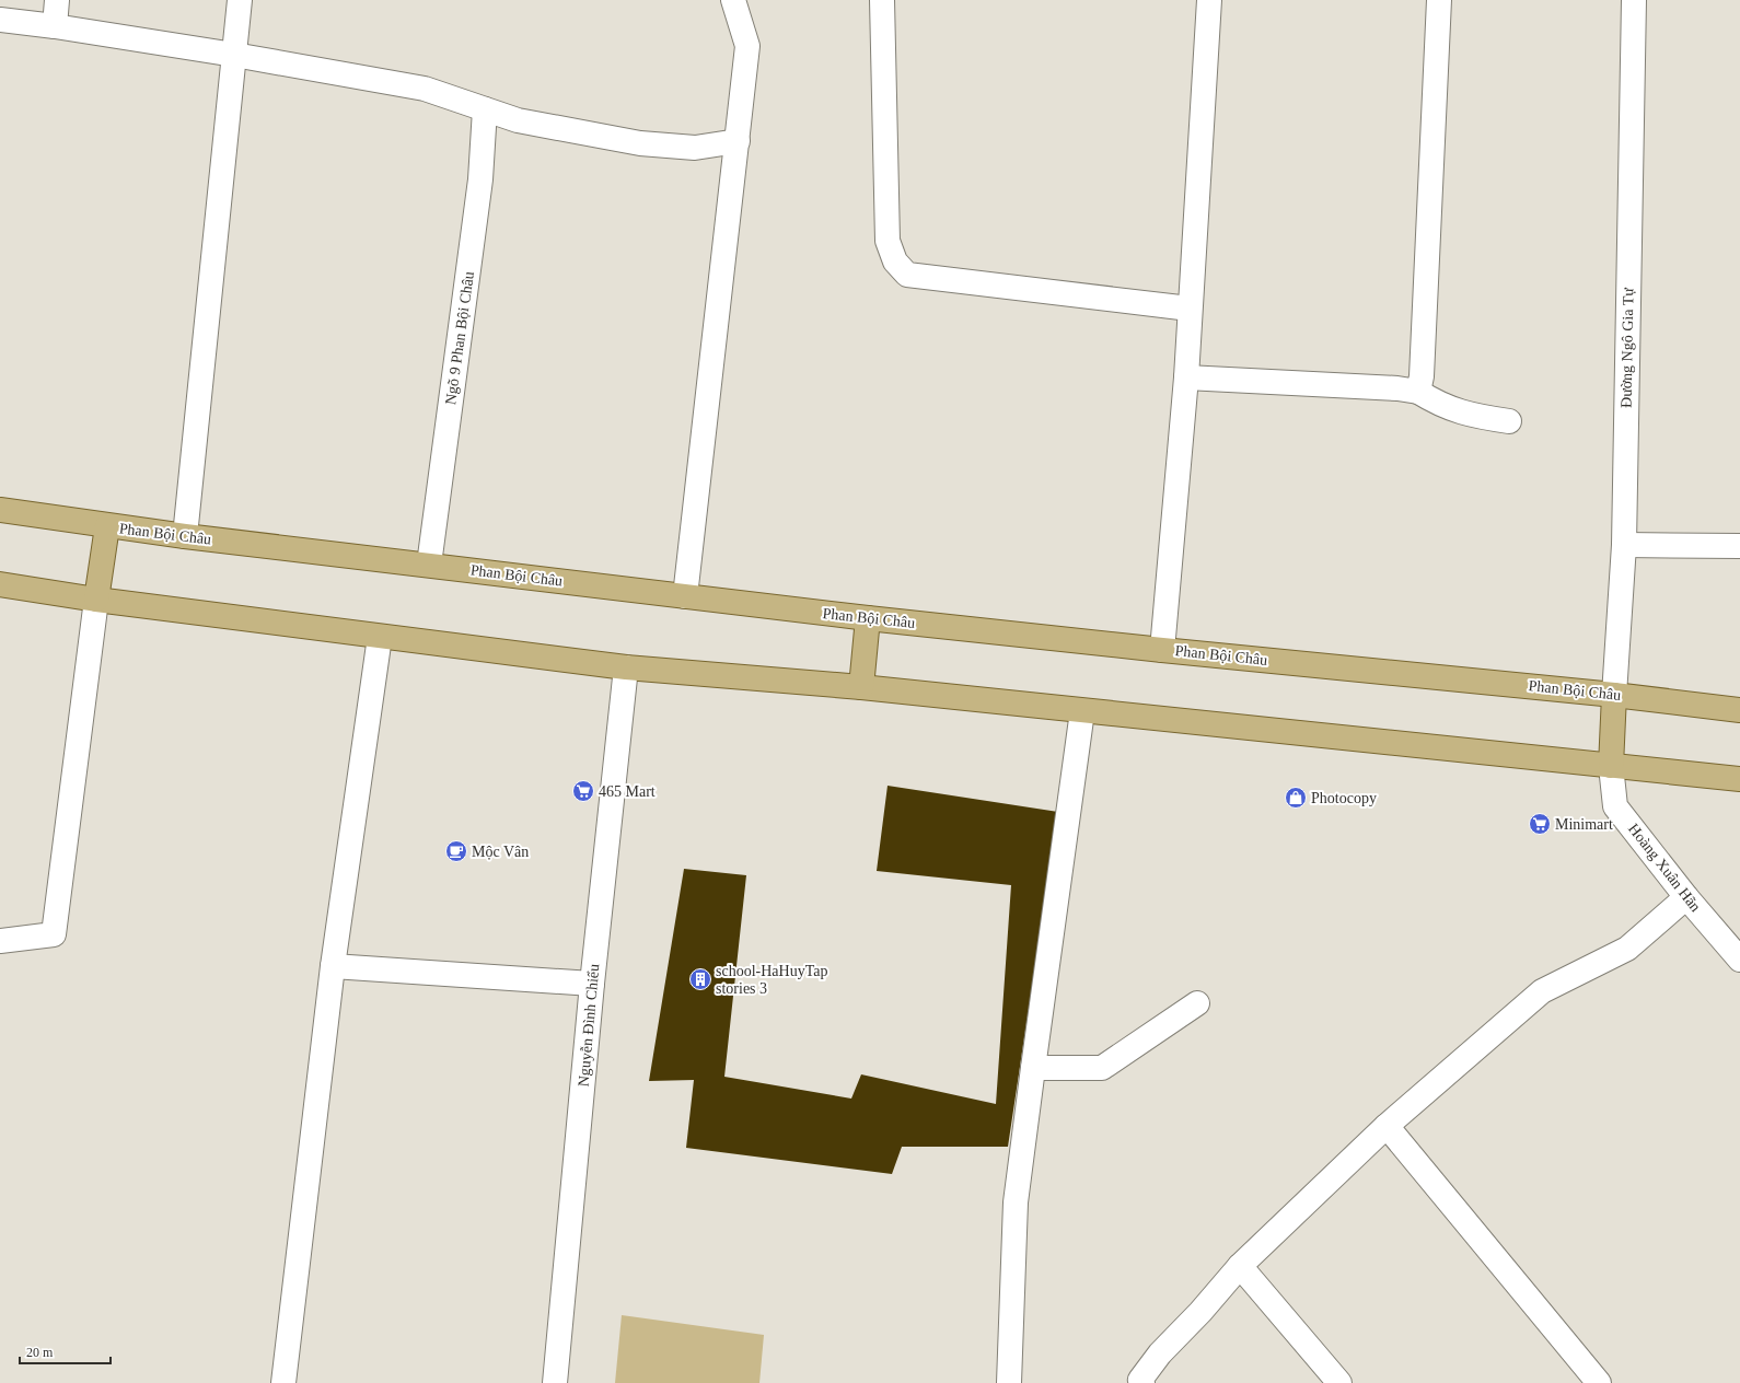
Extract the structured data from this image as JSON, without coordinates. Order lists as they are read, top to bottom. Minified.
{"streets":{"main road":["Phan Bội Châu"],"street":["Ngõ 9 Phan Bội Châu","Đường Ngô Gia Tự","Hoàng Xuân Hãn","Nguyễn Đình Chiểu"]},"crossings":[["Ngõ 9 Phan Bội Châu","Phan Bội Châu"],["Đường Ngô Gia Tự","Phan Bội Châu"]],"places":{"supermarket":["465 Mart","Minimart"],"shop":["Photocopy"],"cafe":["Mộc Vân"],"building":["school-HaHuyTap stories 3"]},"scale_bar":"20 m"}
